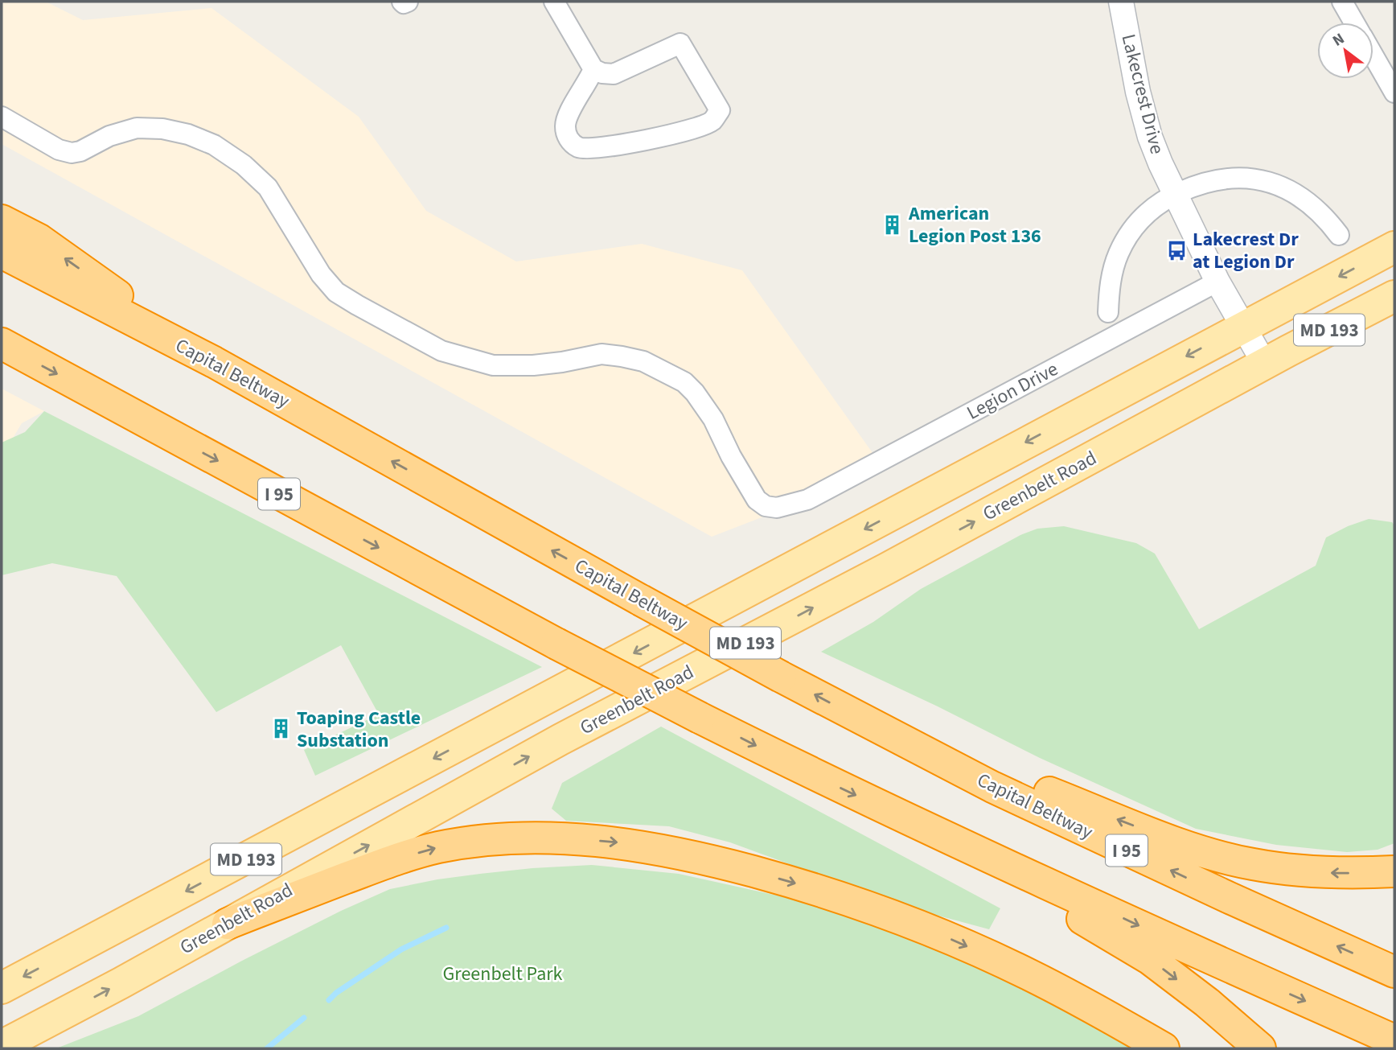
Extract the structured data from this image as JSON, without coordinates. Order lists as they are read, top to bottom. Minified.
{"streets":{"highway":["Capital Beltway","I 95"],"main road":["MD 193","Greenbelt Road"],"street":["Lakecrest Drive","Legion Drive"]},"crossings":[["Lakecrest Drive","MD 193"],["Lakecrest Drive","Legion Drive"],["Lakecrest Drive","Greenbelt Road"]],"parks":["Greenbelt Park"],"places":{"building":["American Legion Post 136","Toaping Castle Substation"],"bus stop":["Lakecrest Dr at Legion Dr"]},"north":"top left"}
